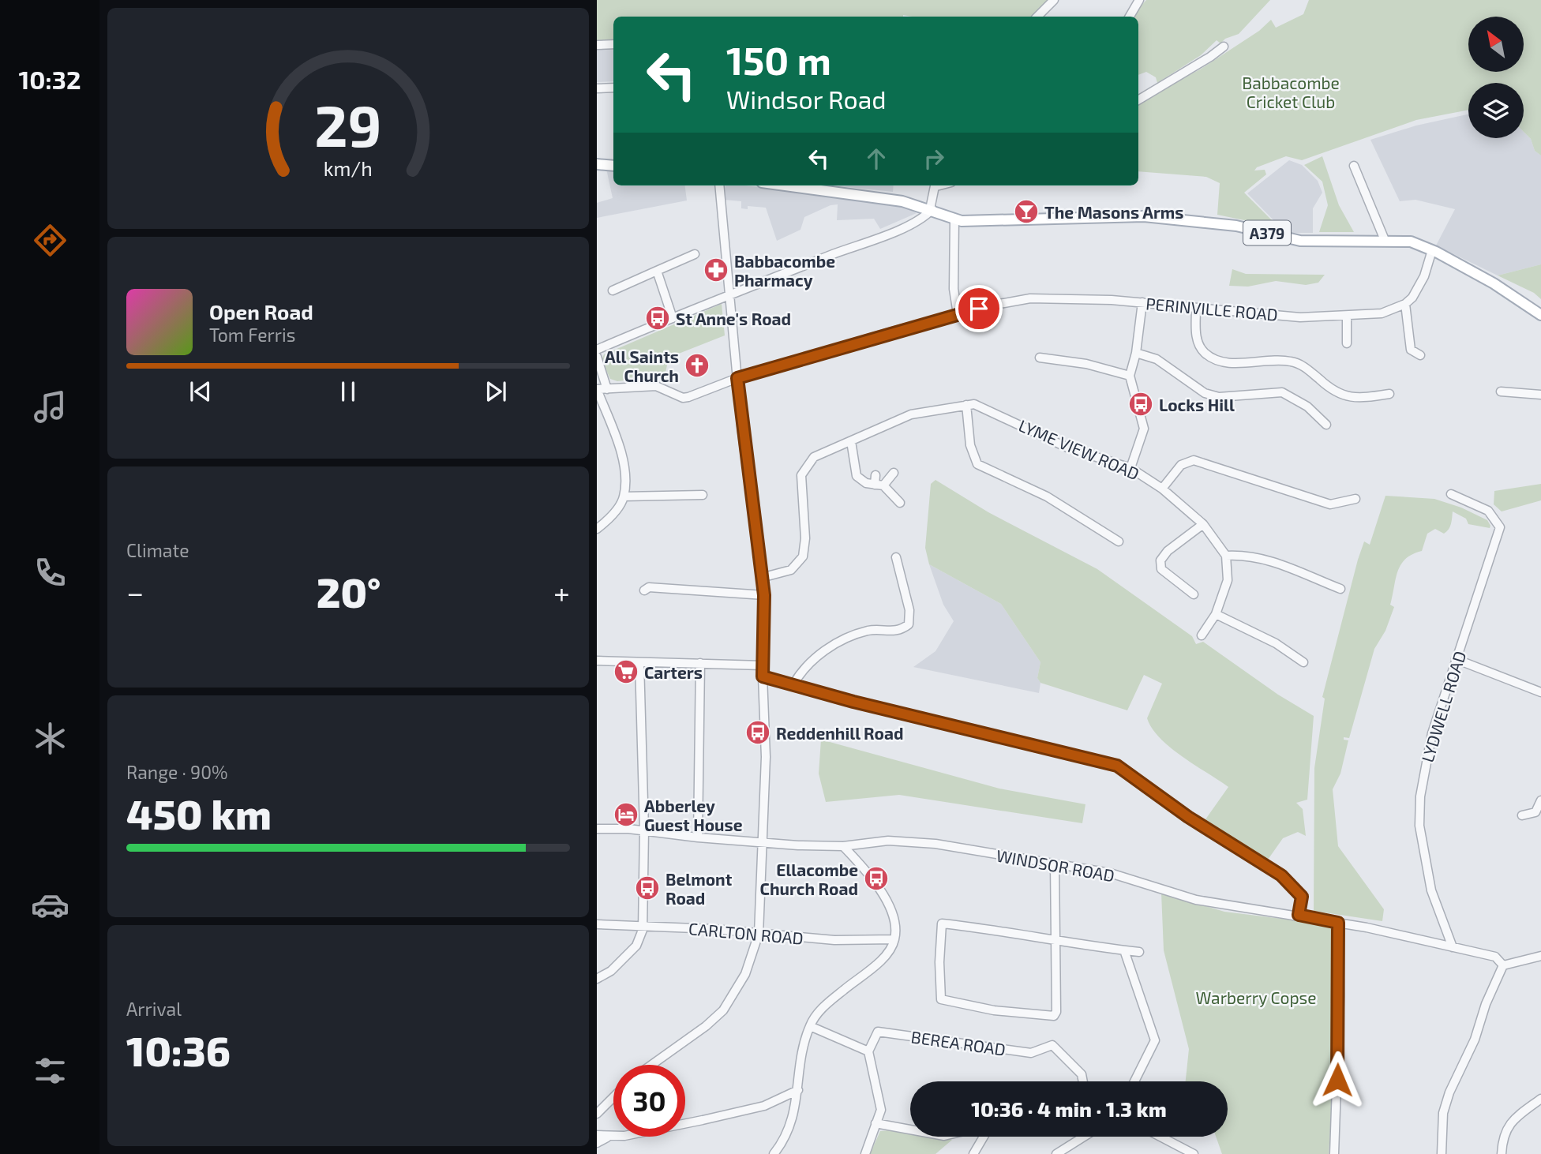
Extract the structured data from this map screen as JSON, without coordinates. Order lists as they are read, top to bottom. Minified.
{"streets":{"main road":["A379"],"street":["PERINVILLE ROAD","LYME VIEW ROAD","LYDWELL ROAD","WINDSOR ROAD","CARLTON ROAD","BEREA ROAD"]},"crossings":[["LYDWELL ROAD","WINDSOR ROAD"]],"parks":["Babbacombe Cricket Club","Warberry Copse"],"places":{"bar":["The Masons Arms"],"pharmacy":["Babbacombe Pharmacy"],"bus stop":["St Anne's Road","Locks Hill","Reddenhill Road","Ellacombe Church Road","Belmont Road"],"church":["All Saints Church"],"supermarket":["Carters"],"hotel":["Abberley Guest House"]},"north":"top left","page":{"tabs":"10:32","turn":["150 m","Windsor Road"],"song":["Open Road","Tom Ferris"],"tile":["Climate",["Range · 90%","450 km"],["Arrival","10:36"]],"heat":["−","20°","+"],"limit":"30","trip":"10:36 · 4 min · 1.3 km","gauge":["29","km/h"]}}
